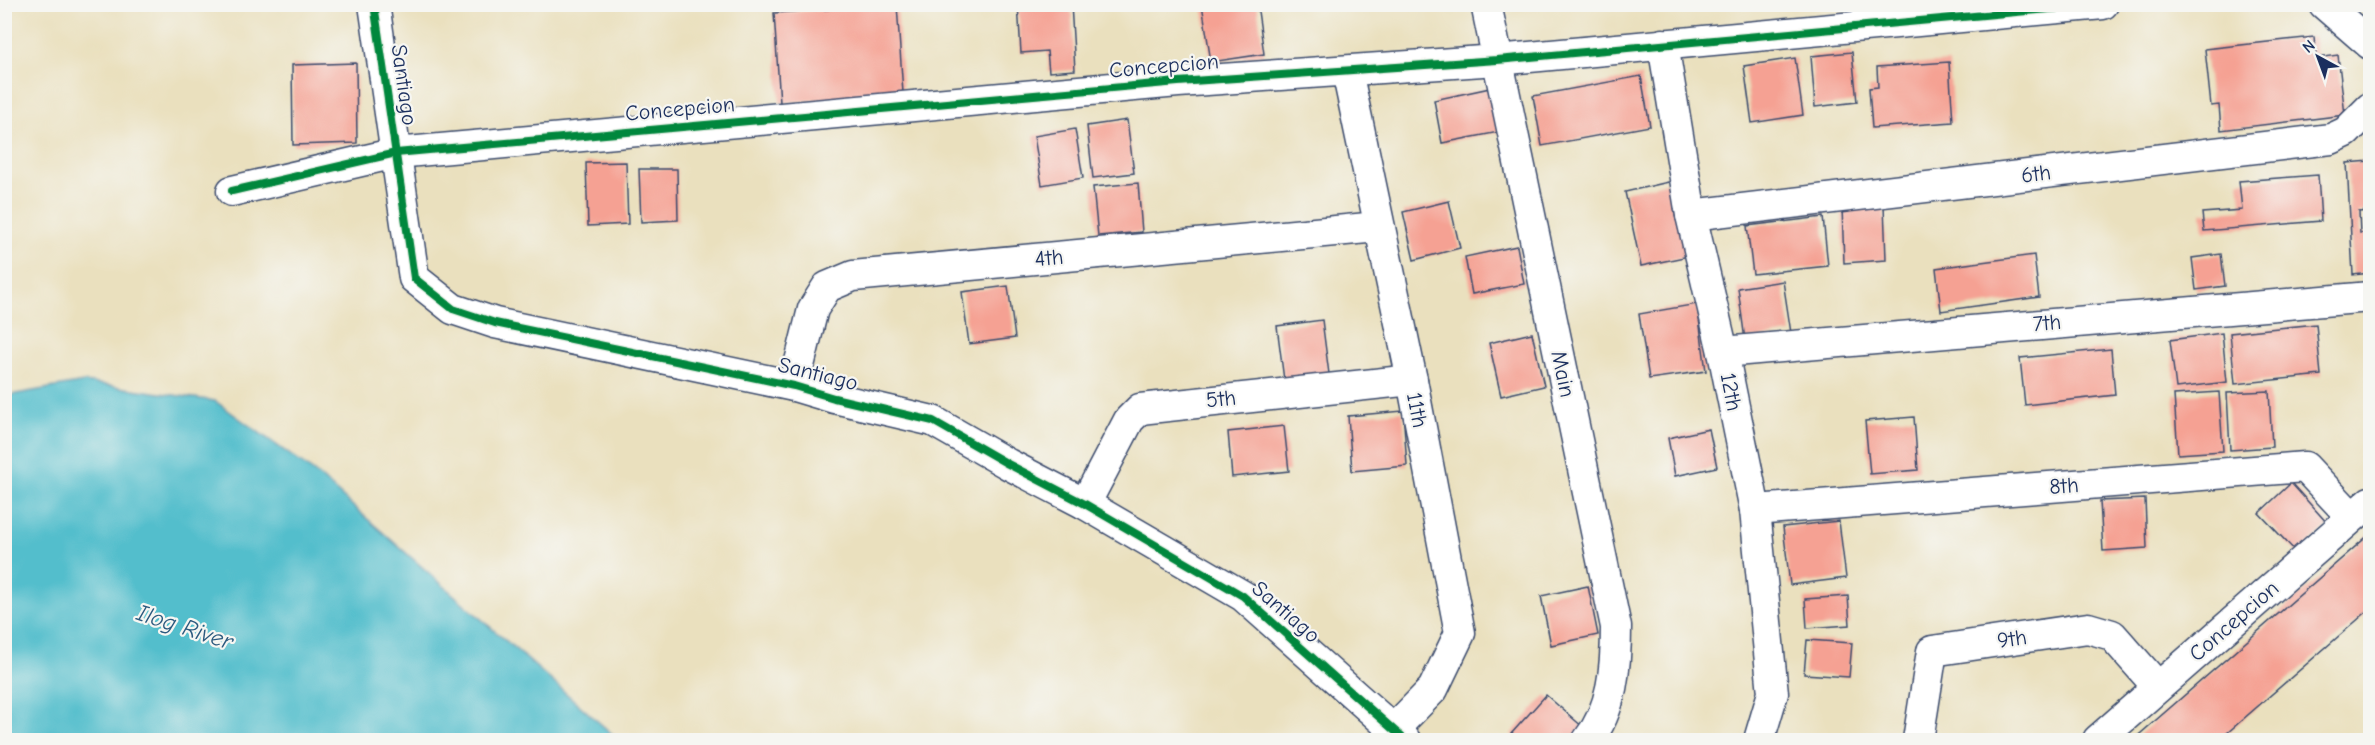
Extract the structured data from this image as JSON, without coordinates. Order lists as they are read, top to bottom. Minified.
{"streets":{"street":["Concepcion","Santiago","6th","4th","7th","Main","12th","5th","11th","8th","9th"]},"crossings":[["Concepcion","Santiago"],["Concepcion","Main"],["Concepcion","12th"],["Concepcion","11th"],["Concepcion","8th"],["Concepcion","9th"],["Santiago","4th"],["Santiago","5th"],["Santiago","11th"],["6th","12th"],["4th","11th"],["7th","12th"],["12th","8th"],["5th","11th"]],"water":["Ilog River"],"north":"top left"}
